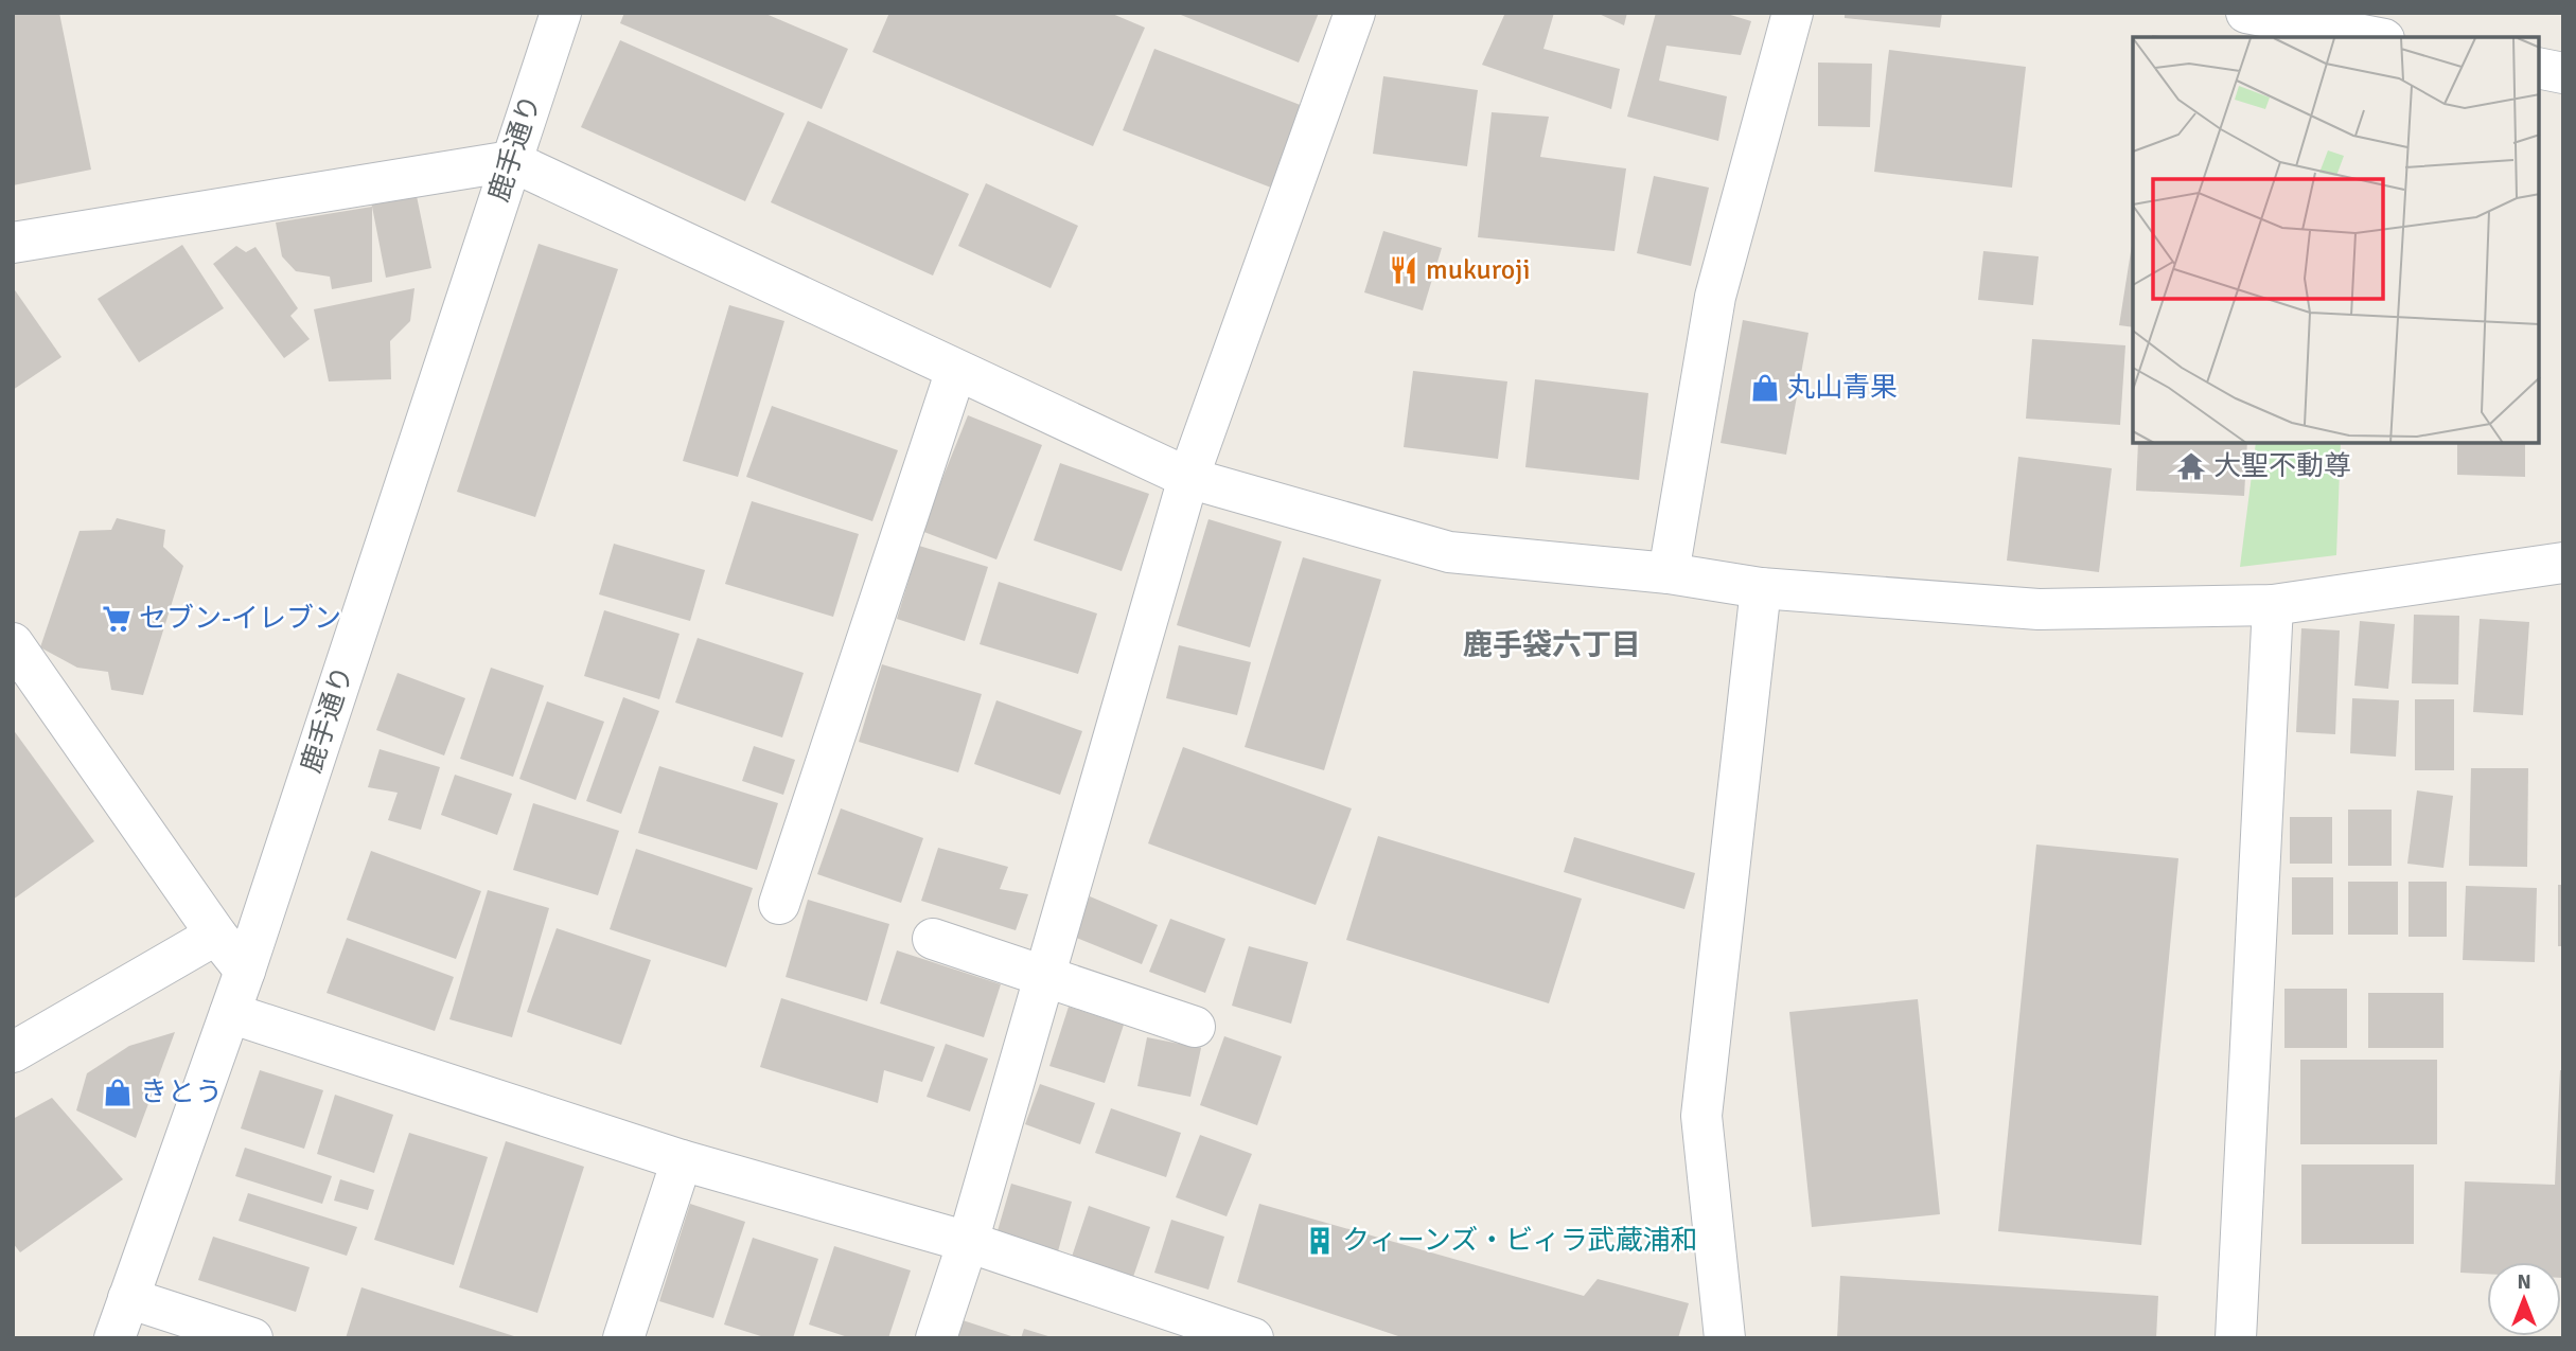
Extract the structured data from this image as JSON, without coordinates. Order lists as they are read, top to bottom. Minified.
{"streets":{"street":["鹿手通り"]},"districts":["鹿手袋六丁目"],"places":{"restaurant":["mukuroji"],"shop":["丸山青果","きとう"],"temple":["大聖不動尊"],"supermarket":["セブン-イレブン"],"building":["クィーンズ・ビィラ武蔵浦和"]},"north":"top"}
